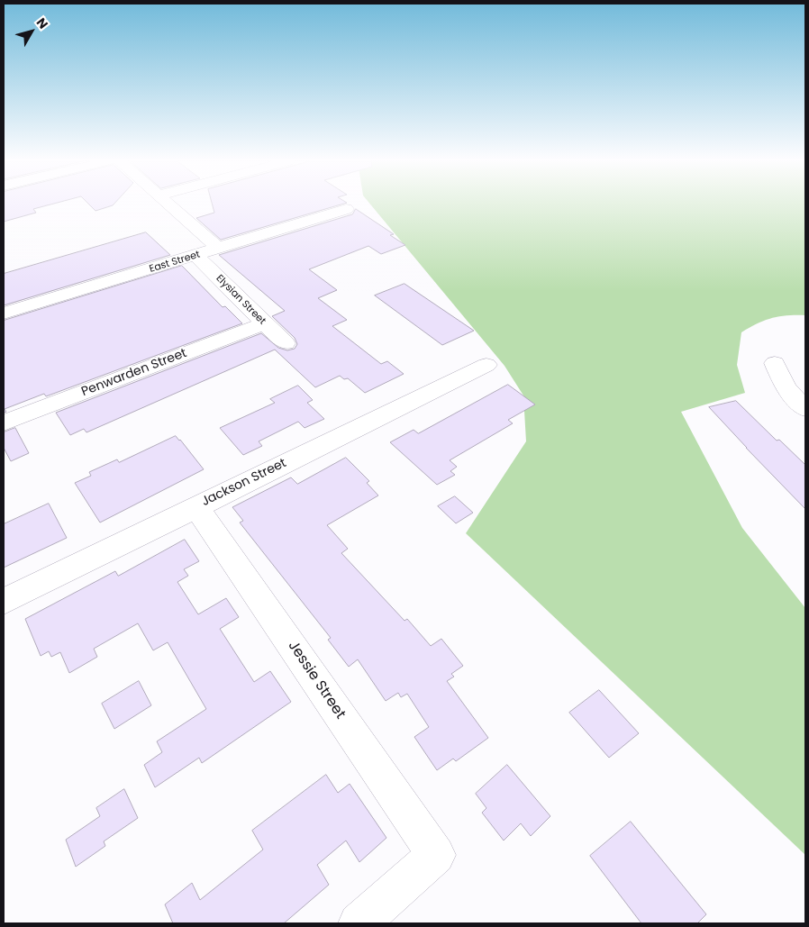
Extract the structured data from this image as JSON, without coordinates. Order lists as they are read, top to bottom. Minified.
{"streets":{"street":["East Street","Elysian Street","Penwarden Street","Jackson Street","Jessie Street"]},"crossings":[["East Street","Elysian Street"],["Elysian Street","Penwarden Street"],["Jackson Street","Jessie Street"]],"north":"top right"}
